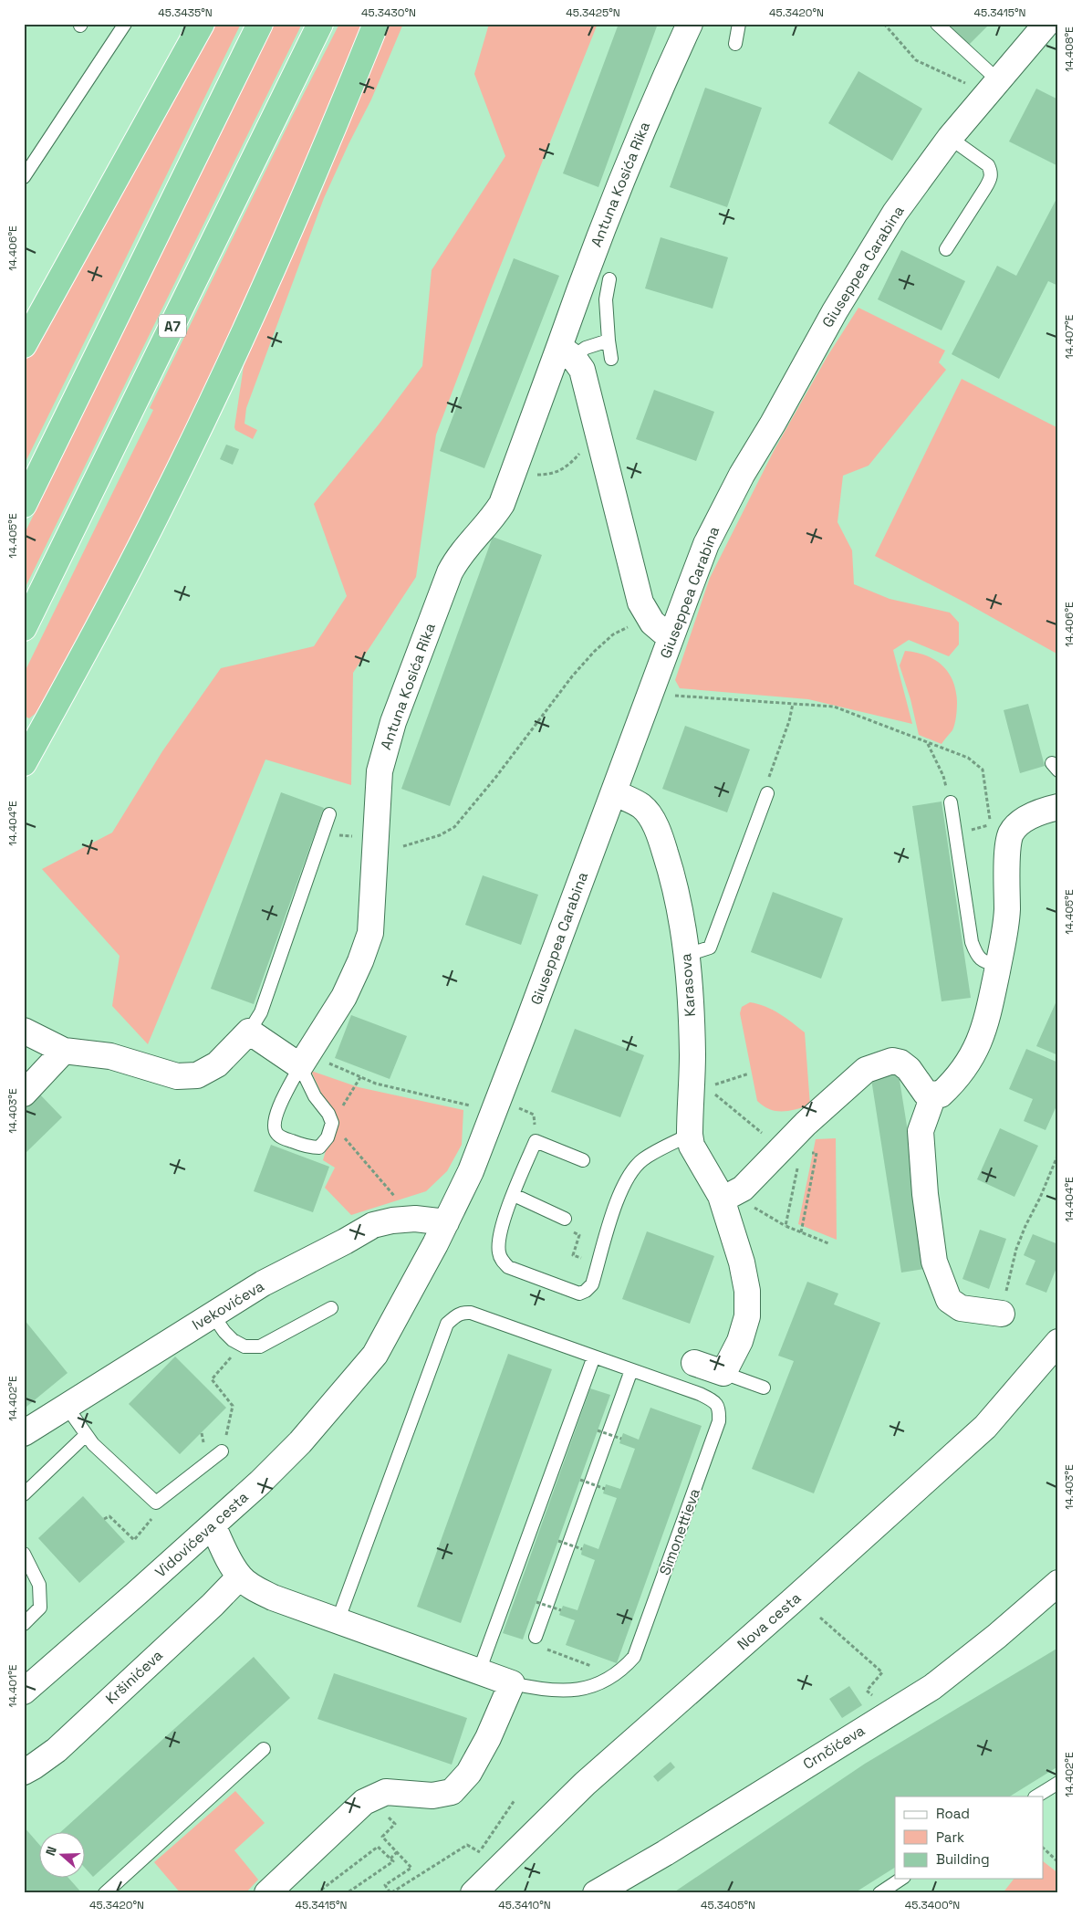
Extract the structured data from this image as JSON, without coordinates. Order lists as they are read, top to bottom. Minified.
{"streets":{"highway":["A7"],"street":["Antuna Kosića Rika","Giuseppea Carabina","Karasova","Ivekovićeva","Simonettieva","Vidovićeva cesta","Nova cesta","Kršinićeva","Crnčićeva"]},"crossings":[["Giuseppea Carabina","Karasova"],["Giuseppea Carabina","Ivekovićeva"],["Giuseppea Carabina","Vidovićeva cesta"],["Ivekovićeva","Vidovićeva cesta"],["Simonettieva","Vidovićeva cesta"],["Simonettieva","Kršinićeva"]],"legend":["Road","Park","Building"],"north":"left","coordinates":["45.3435°N","45.3430°N","45.3425°N","45.3420°N","45.3415°N","14.408°E","14.406°E","14.407°E","14.405°E","14.404°E","14.403°E","14.402°E","14.401°E","45.3410°N","45.3405°N","45.3400°N"]}
